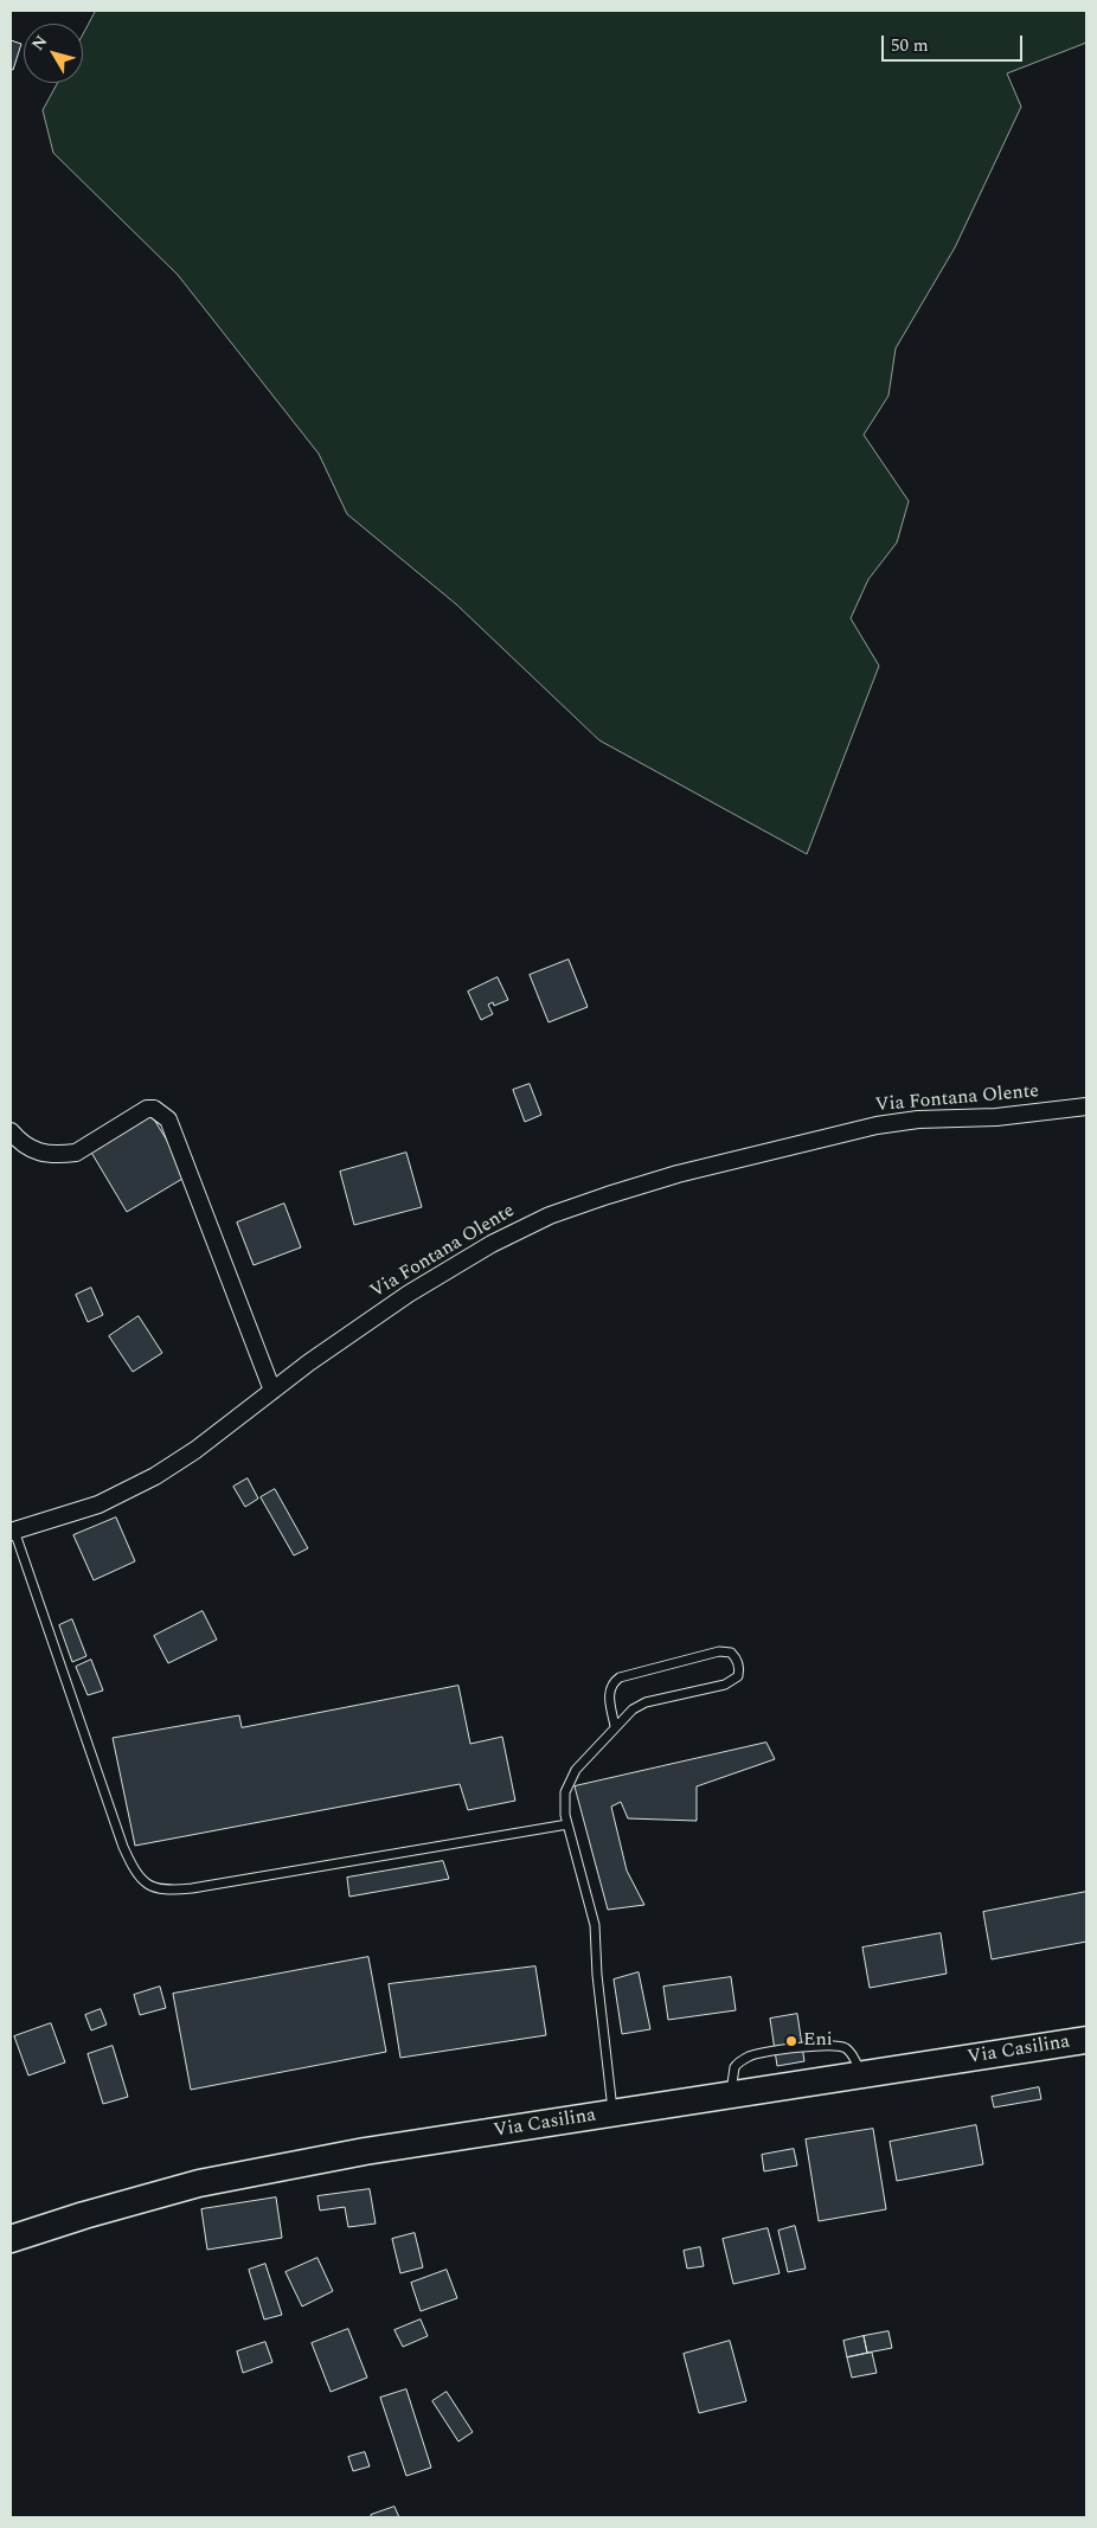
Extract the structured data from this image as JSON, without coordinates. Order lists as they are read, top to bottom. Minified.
{"streets":{"main road":["Via Casilina"],"street":["Via Fontana Olente"]},"places":["Eni"],"scale_bar":"50 m","north":"top left"}
